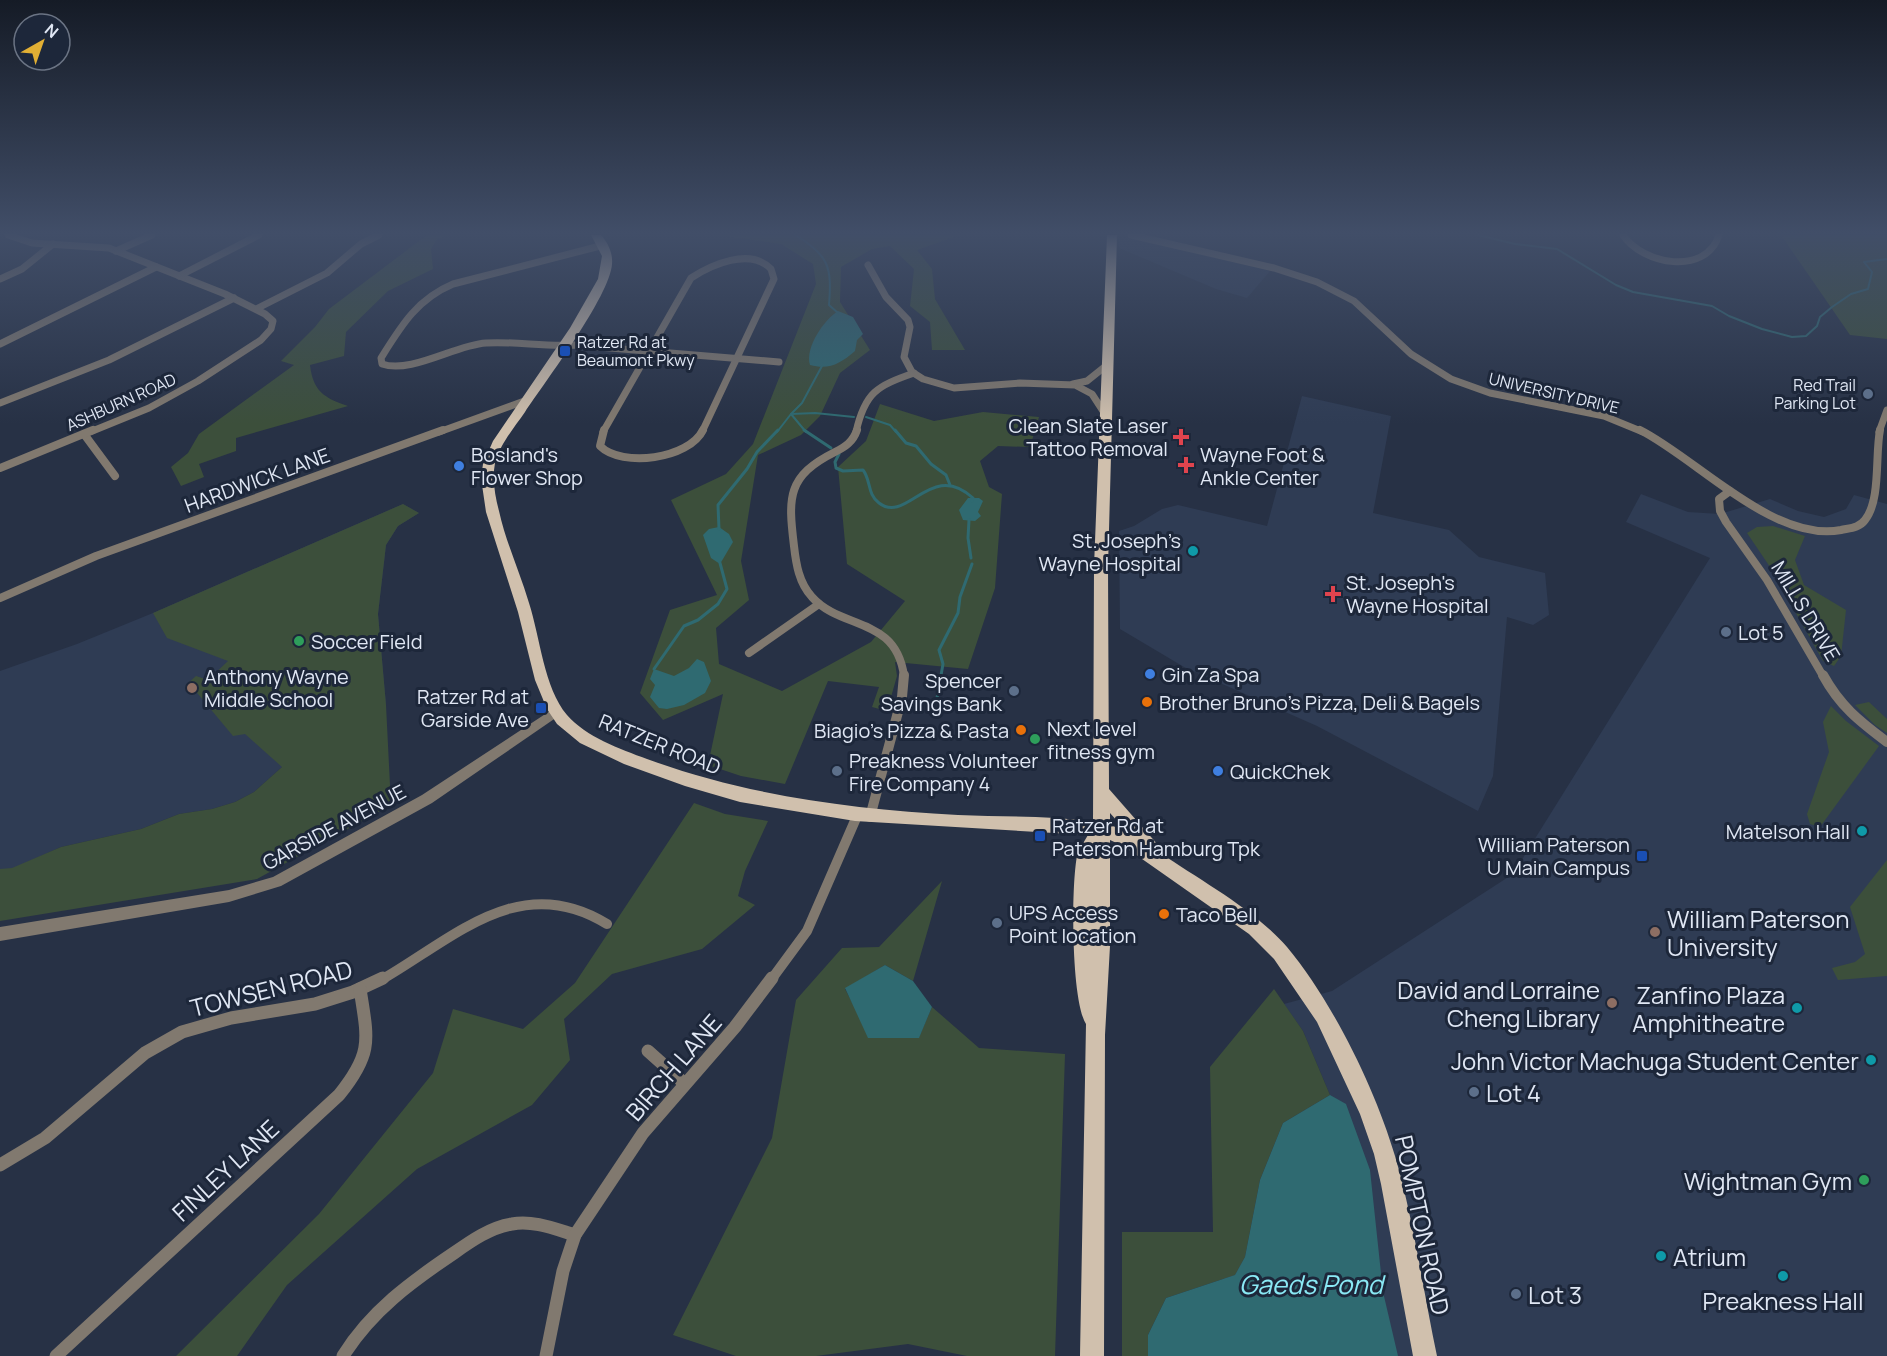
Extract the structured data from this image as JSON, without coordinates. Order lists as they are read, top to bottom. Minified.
{"streets":{"main road":["RATZER ROAD","POMPTON ROAD"],"street":["UNIVERSITY DRIVE","ASHBURN ROAD","HARDWICK LANE","MILLS DRIVE","GARSIDE AVENUE","TOWSEN ROAD","BIRCH LANE","FINLEY LANE"]},"crossings":[["UNIVERSITY DRIVE","MILLS DRIVE"],["HARDWICK LANE","RATZER ROAD"],["RATZER ROAD","GARSIDE AVENUE"],["RATZER ROAD","BIRCH LANE"],["RATZER ROAD","POMPTON ROAD"],["TOWSEN ROAD","FINLEY LANE"]],"water":["Gaeds Pond"],"places":{"transit":["Ratzer Rd at Beaumont Pkwy","Ratzer Rd at Garside Ave","Ratzer Rd at Paterson Hamburg Tpk","William Paterson U Main Campus"],"other":["Red Trail Parking Lot","Bosland's Flower Shop","St. Joseph’s Wayne Hospital","Lot 5","Soccer Field","Gin Za Spa","Anthony Wayne Middle School","Spencer Savings Bank","Brother Bruno's Pizza, Deli & Bagels","Biagio's Pizza & Pasta","Next level fitness gym","Preakness Volunteer Fire Company 4","QuickChek","Matelson Hall","Taco Bell","UPS Access Point location","William Paterson University","David and Lorraine Cheng Library","Zanfino Plaza Amphitheatre","John Victor Machuga Student Center","Lot 4","Wightman Gym","Atrium","Preakness Hall","Lot 3"],"health":["Clean Slate Laser Tattoo Removal","Wayne Foot & Ankle Center","St. Joseph's Wayne Hospital"]},"north":"top right"}
